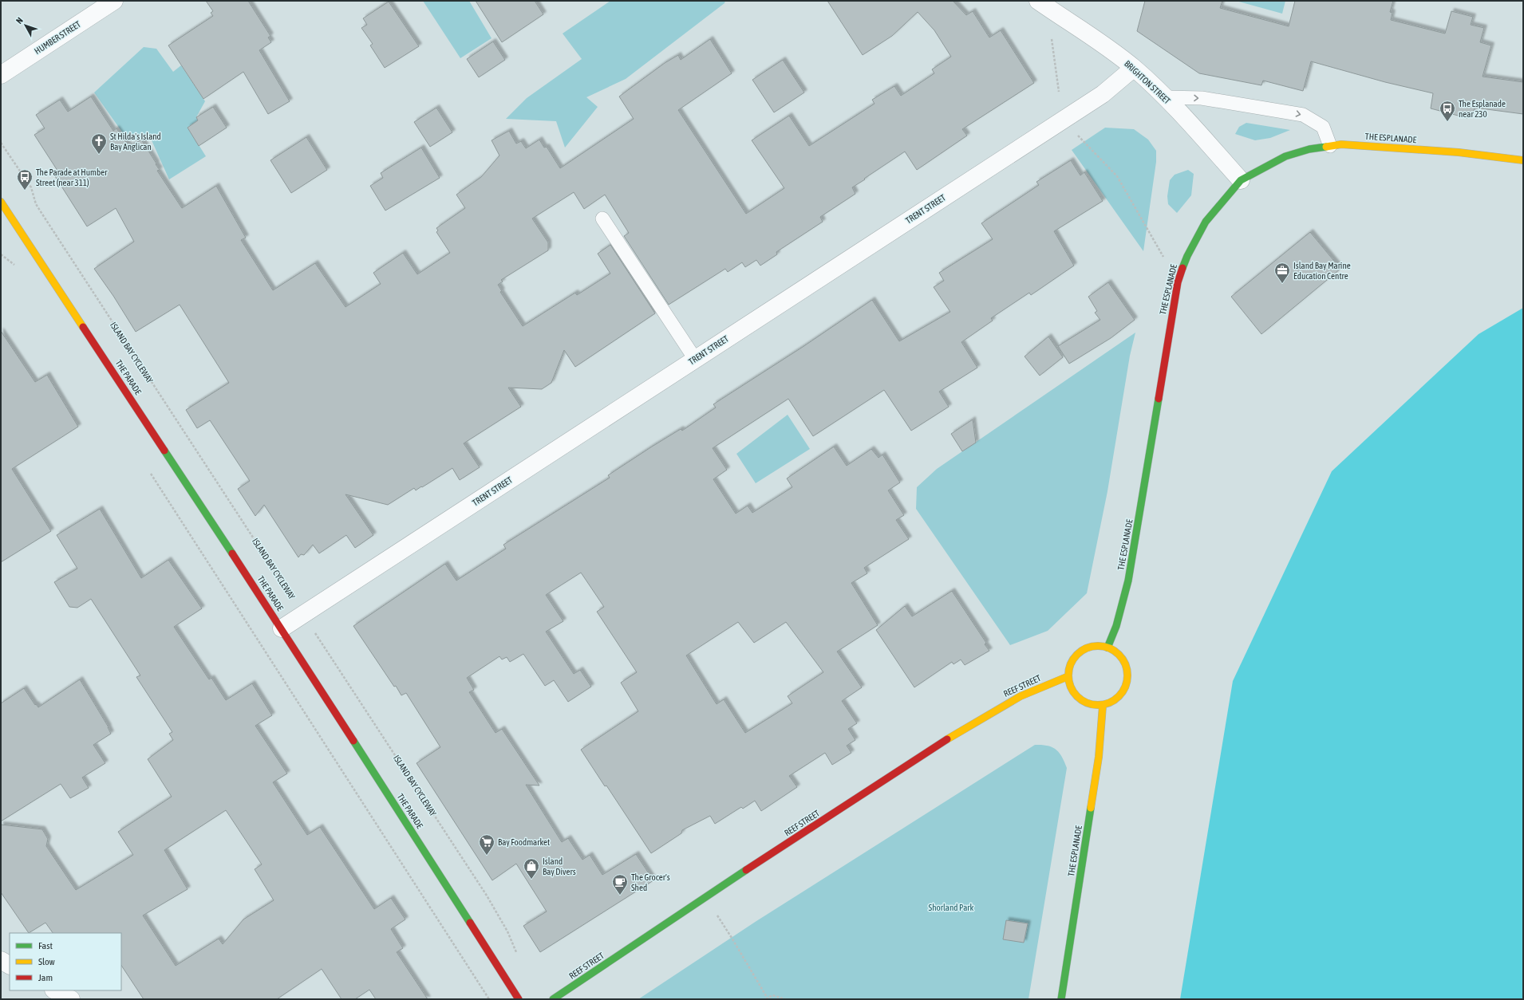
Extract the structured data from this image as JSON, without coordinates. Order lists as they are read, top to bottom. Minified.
{"streets":{"main road":["THE ESPLANADE","THE PARADE","REEF STREET"],"street":["HUMBER STREET","BRIGHTON STREET","TRENT STREET"],"path":["ISLAND BAY CYCLEWAY"]},"crossings":[["BRIGHTON STREET","THE ESPLANADE"],["BRIGHTON STREET","TRENT STREET"],["THE ESPLANADE","REEF STREET"],["TRENT STREET","ISLAND BAY CYCLEWAY"],["TRENT STREET","THE PARADE"]],"parks":["Shorland Park"],"places":{"bus stop":["The Esplanade near 230","The Parade at Humber Street (near 311)"],"church":["St Hilda's Island Bay Anglican"],"office":["Island Bay Marine Education Centre"],"supermarket":["Bay Foodmarket"],"shop":["Island Bay Divers"],"cafe":["The Grocer's Shed"]},"legend":["Fast","Slow","Jam"],"north":"top left"}
